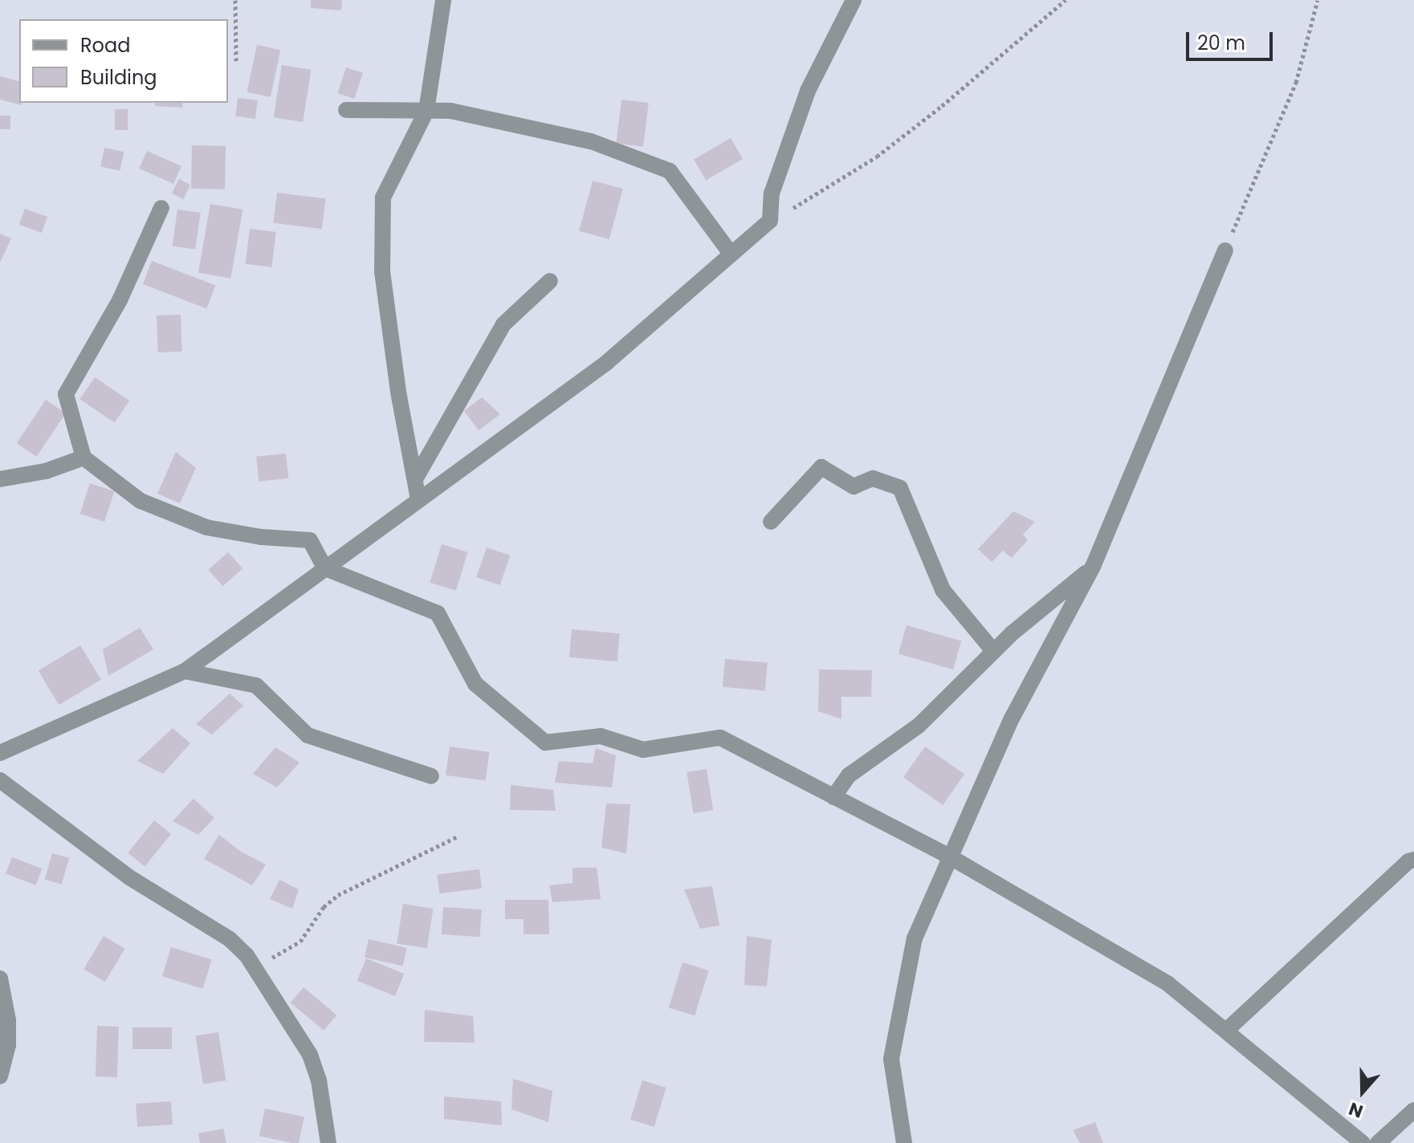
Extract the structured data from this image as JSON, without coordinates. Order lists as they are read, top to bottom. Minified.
{"legend":["Road","Building"],"scale_bar":"20 m","north":"bottom"}
